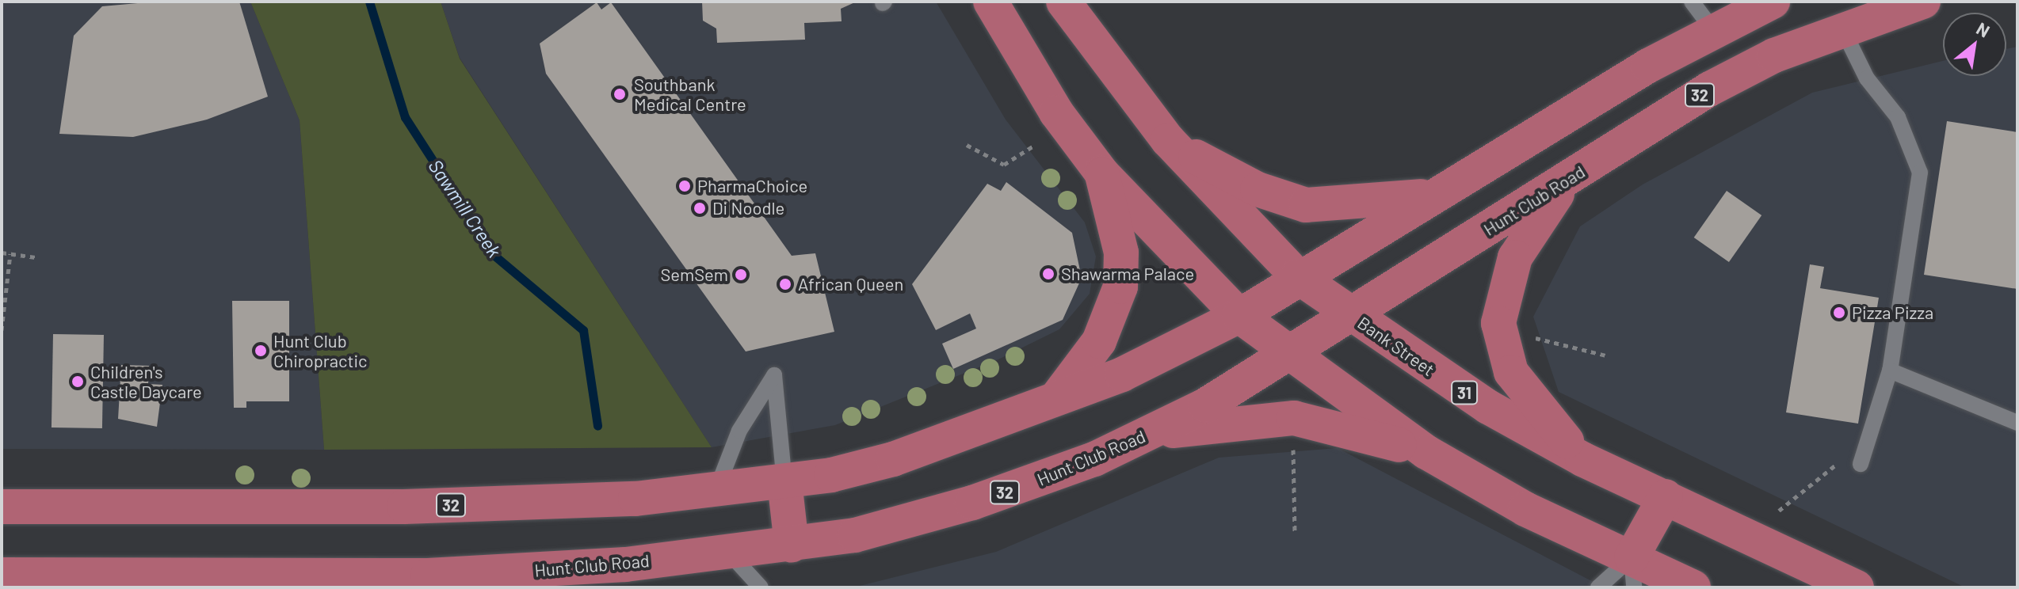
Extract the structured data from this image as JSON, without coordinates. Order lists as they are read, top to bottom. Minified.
{"streets":{"main road":["32","Hunt Club Road","Bank Street","31"]},"crossings":[["32","Bank Street"],["Hunt Club Road","Bank Street"]],"water":["Sawmill Creek"],"places":["Southbank Medical Centre","PharmaChoice","Di Noodle","Shawarma Palace","SemSem","African Queen","Pizza Pizza","Hunt Club Chiropractic","Children's Castle Daycare"],"north":"top right"}
